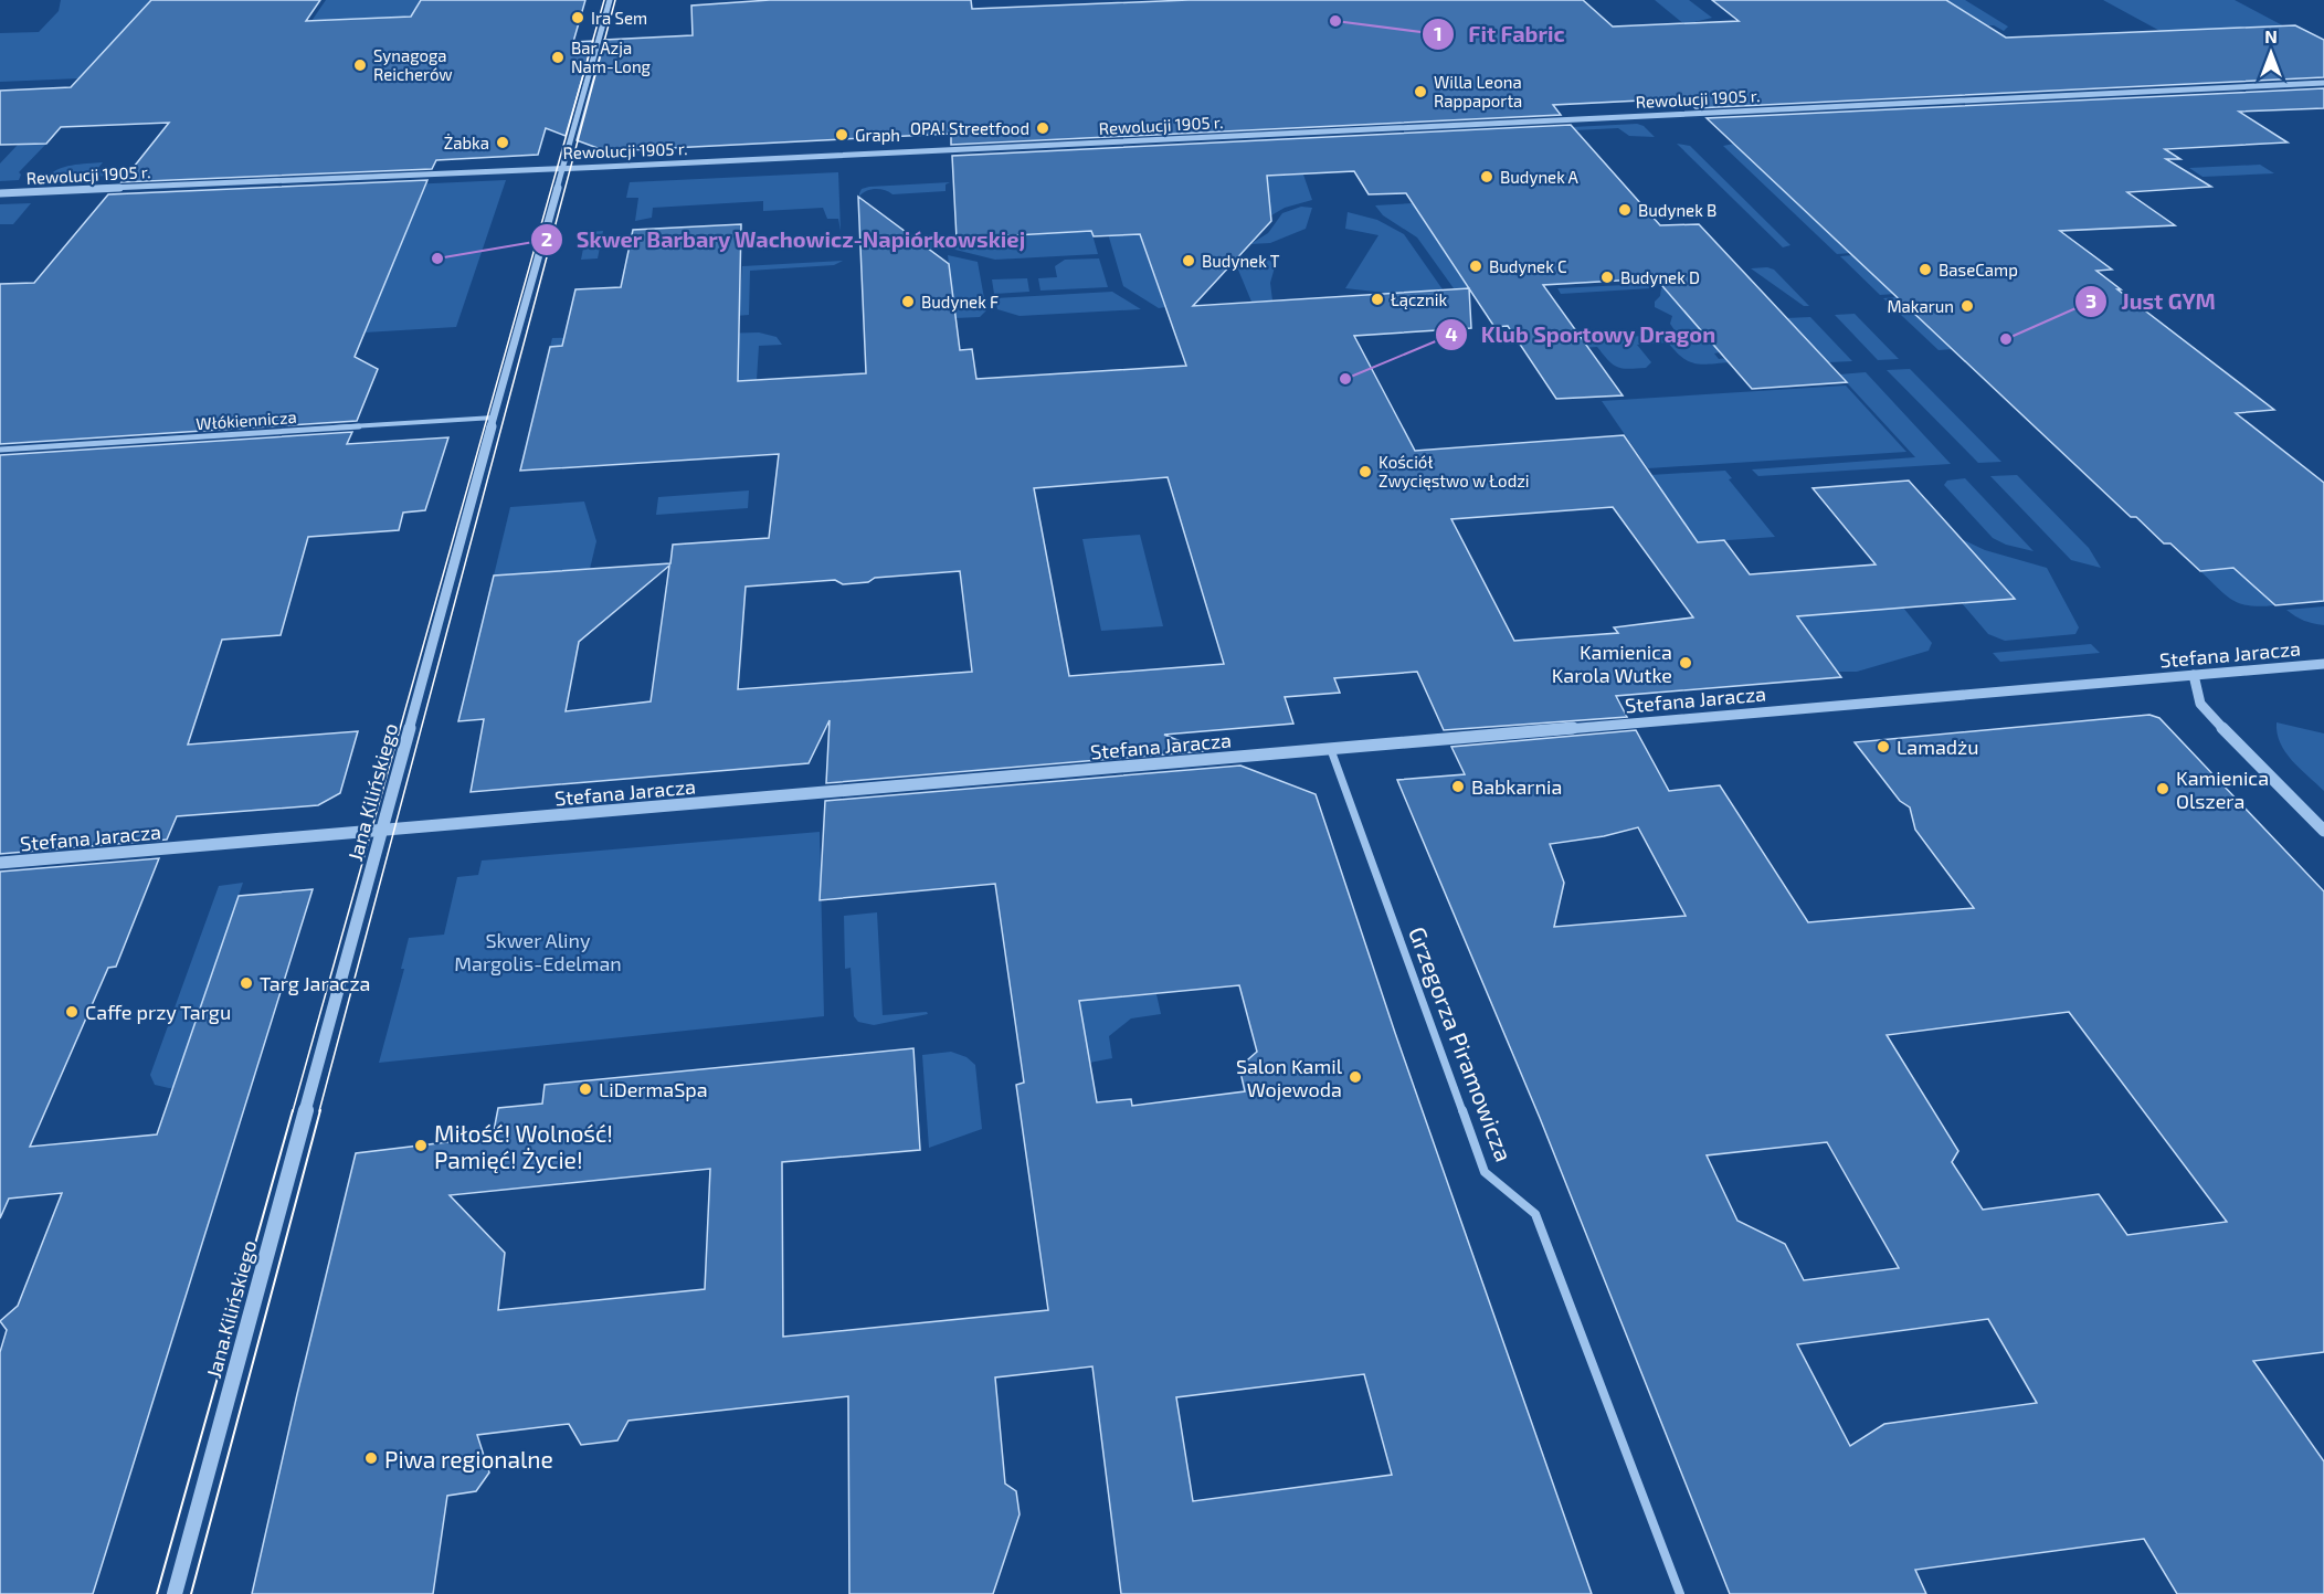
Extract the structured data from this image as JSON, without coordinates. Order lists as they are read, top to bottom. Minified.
{"streets":{"street":["Rewolucji 1905 r.","Włókiennicza","Stefana Jaracza","Jana Kilińskiego","Grzegorza Piramowicza"]},"crossings":[["Rewolucji 1905 r.","Jana Kilińskiego"],["Włókiennicza","Jana Kilińskiego"],["Stefana Jaracza","Jana Kilińskiego"],["Stefana Jaracza","Grzegorza Piramowicza"]],"parks":["Skwer Aliny Margolis-Edelman"],"places":["Ira Sem","Fit Fabric","Bar Azja Nam-Long","Synagoga Reicherów","Willa Leona Rappaporta","OPA! Streetfood","Graph","Żabka","Budynek A","Budynek B","Skwer Barbary Wachowicz-Napiórkowskiej","Budynek T","Budynek C","BaseCamp","Budynek D","Łącznik","Budynek F","Makarun","Just GYM","Klub Sportowy Dragon","Kościół Zwycięstwo w Łodzi","Kamienica Karola Wutke","Lamadżu","Babkarnia","Kamienica Olszera","Targ Jaracza","Caffe przy Targu","Salon Kamil Wojewoda","LiDermaSpa","Miłość! Wolność! Pamięć! Życie!","Piwa regionalne"],"north":"top"}
